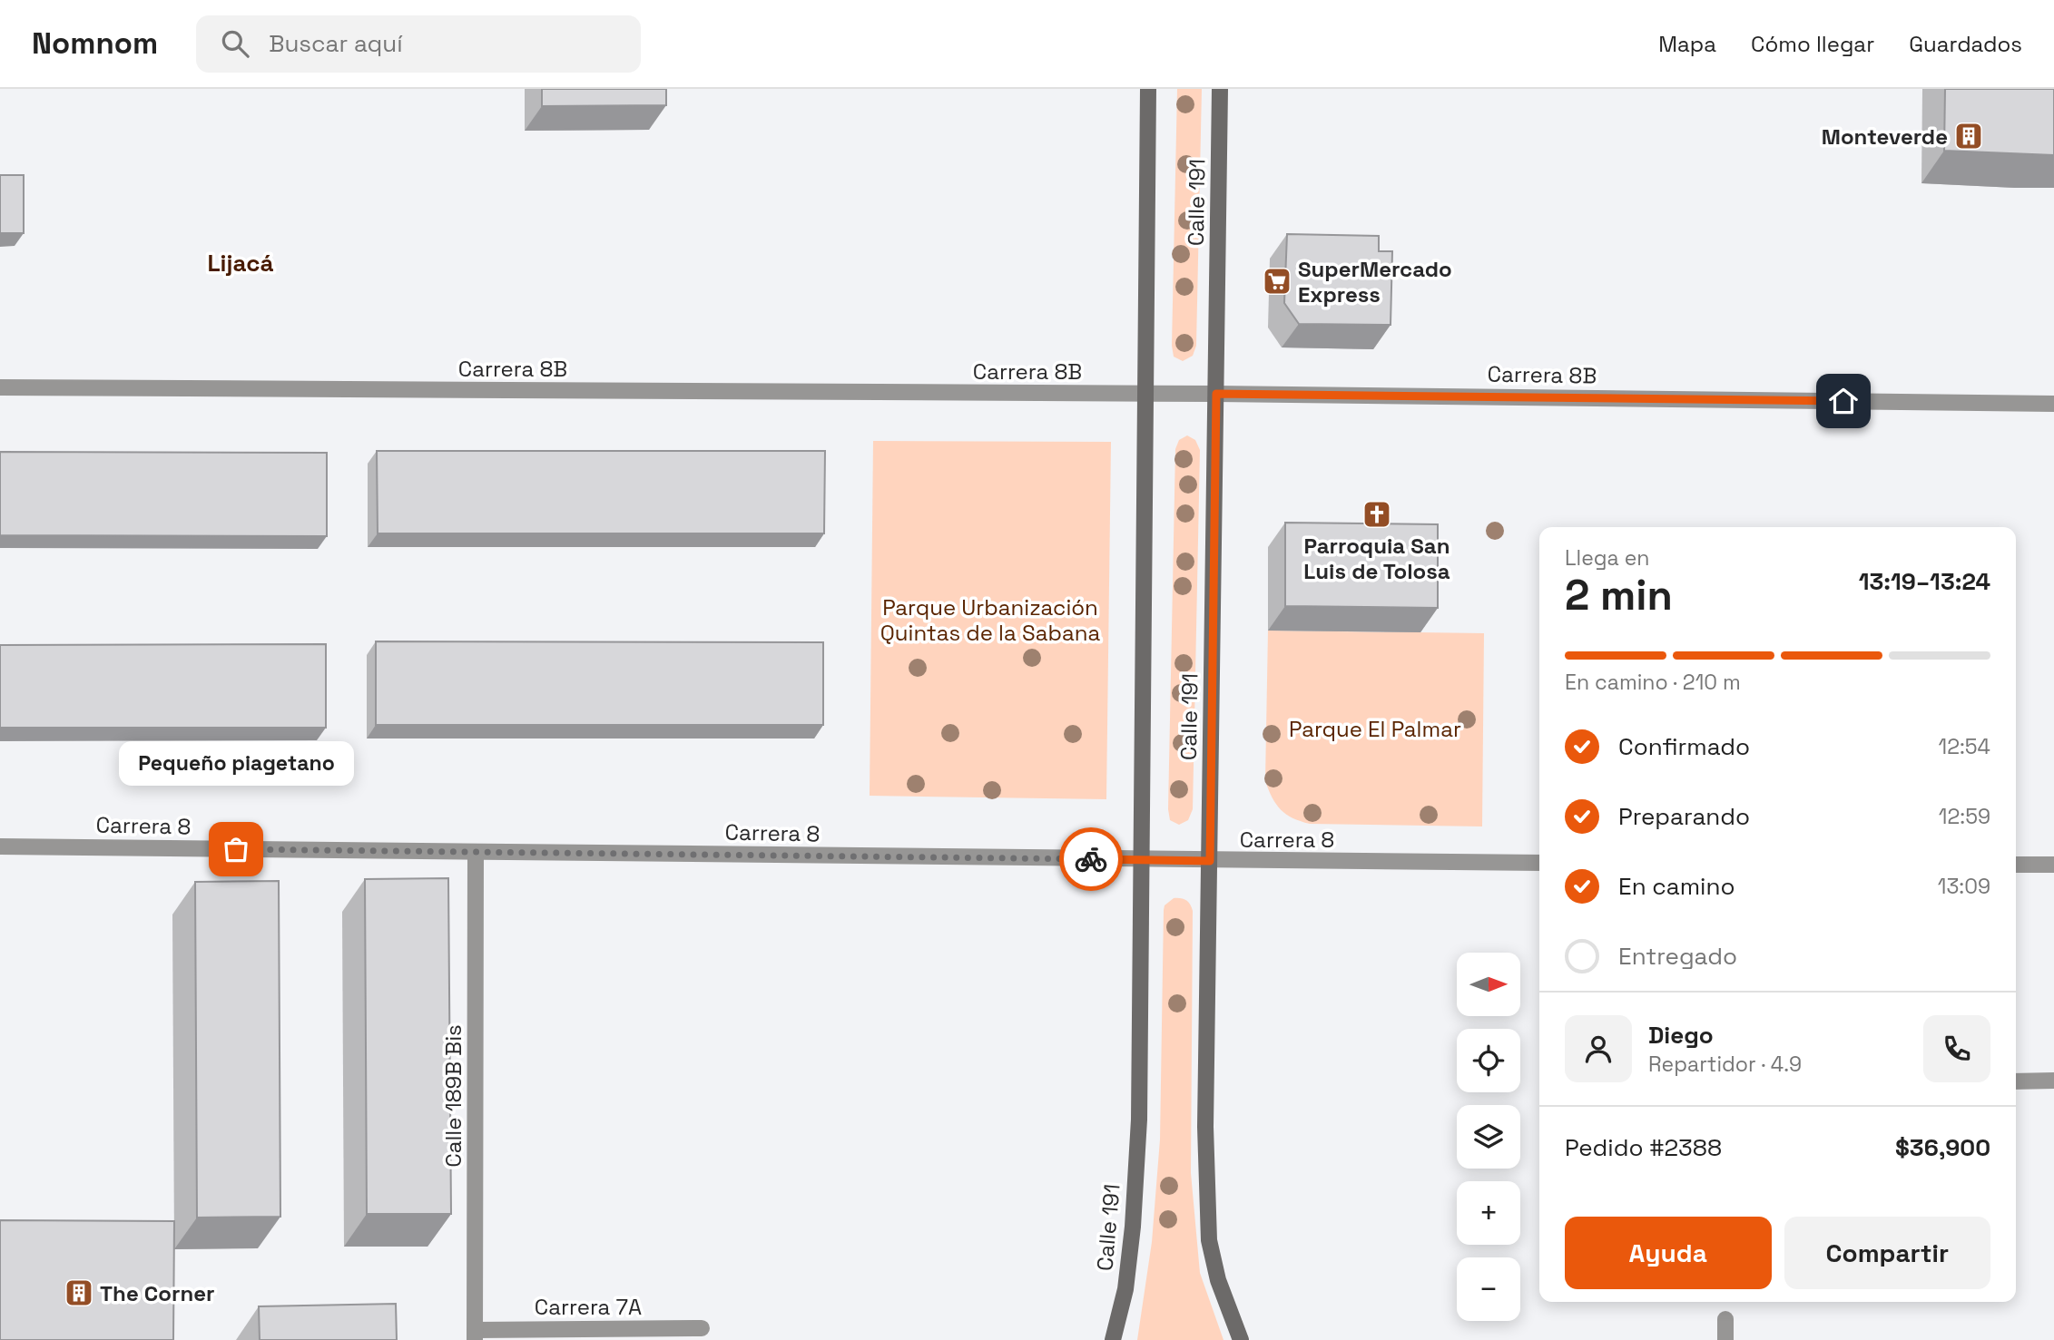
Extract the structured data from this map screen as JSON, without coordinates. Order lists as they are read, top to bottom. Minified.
{"streets":{"street":["Calle 191","Carrera 8B","Carrera 8","Calle 189B Bis","Carrera 7A"]},"crossings":[["Calle 191","Carrera 8B"],["Calle 191","Carrera 8"],["Carrera 8","Calle 189B Bis"],["Calle 189B Bis","Carrera 7A"]],"districts":["Lijacá"],"parks":["Parque Urbanización Quintas de la Sabana","Parque El Palmar"],"places":{"building":["Monteverde","The Corner"],"supermarket":["SuperMercado Express"],"church":["Parroquia San Luis de Tolosa"],"other":["Pequeño piagetano"]},"north":"right","page":{"header":"Nomnom","search":"Buscar aquí","nav":["Mapa","Cómo llegar","Guardados"],"heading":["2 min","Llega en","13:19–13:24"],"panel":["Diego","Repartidor · 4.9","Pedido #2388","$36,900"],"bar":"En camino · 210 m","list":[["Confirmado","12:54"],["Preparando","12:59"],["En camino","13:09"],"Entregado"],"bubble":"Pequeño piagetano","map_buttons":["+","−"],"buttons":["Ayuda","Compartir"]}}
